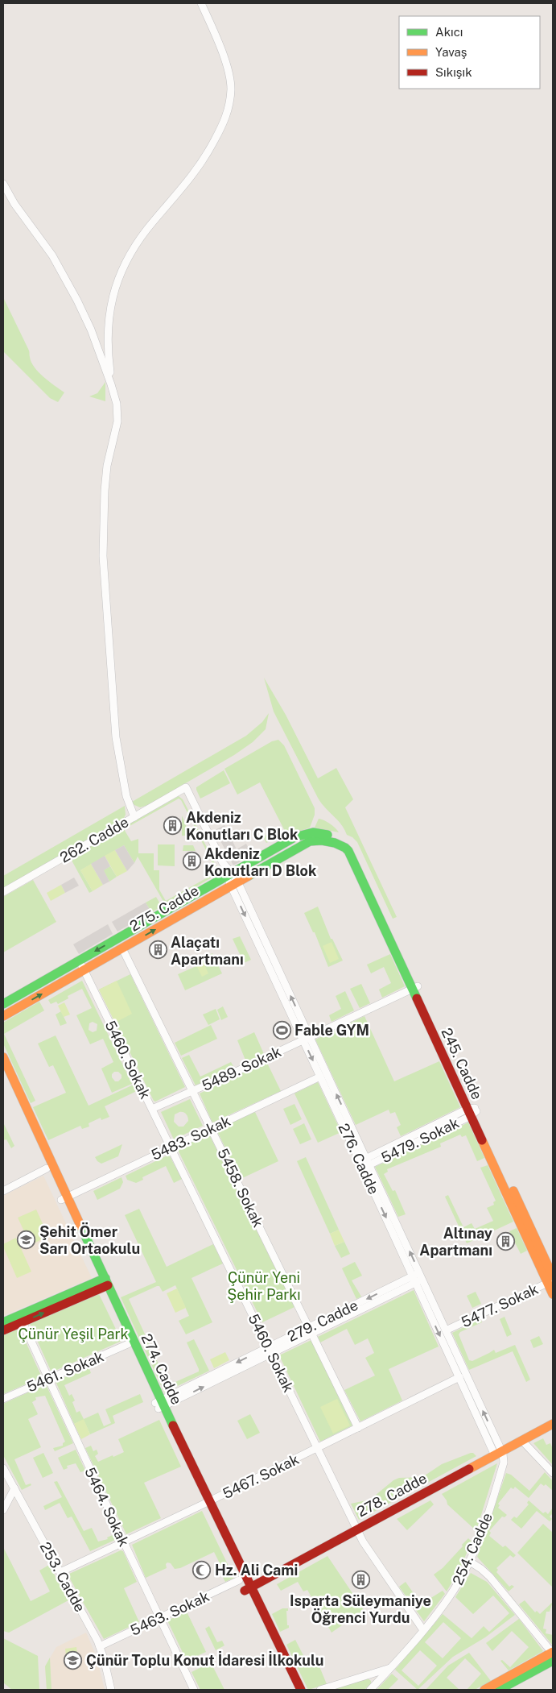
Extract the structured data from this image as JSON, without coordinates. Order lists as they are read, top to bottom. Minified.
{"streets":{"street":["262. Cadde","275. Cadde","5460. Sokak","245. Cadde","5489. Sokak","5483. Sokak","5479. Sokak","276. Cadde","5458. Sokak","5477. Sokak","279. Cadde","274. Cadde","5461. Sokak","5467. Sokak","278. Cadde","5464. Sokak","254. Cadde","253. Cadde","5463. Sokak"]},"crossings":[["262. Cadde","276. Cadde"],["275. Cadde","5460. Sokak"],["275. Cadde","245. Cadde"],["275. Cadde","276. Cadde"],["275. Cadde","5458. Sokak"],["5460. Sokak","5489. Sokak"],["5460. Sokak","5483. Sokak"],["5460. Sokak","279. Cadde"],["5460. Sokak","5467. Sokak"],["5460. Sokak","278. Cadde"],["5460. Sokak","254. Cadde"],["245. Cadde","5489. Sokak"],["245. Cadde","5479. Sokak"],["245. Cadde","5477. Sokak"],["5489. Sokak","276. Cadde"],["5489. Sokak","5458. Sokak"],["5483. Sokak","276. Cadde"],["5483. Sokak","5458. Sokak"],["5483. Sokak","274. Cadde"],["5479. Sokak","276. Cadde"],["276. Cadde","5477. Sokak"],["276. Cadde","279. Cadde"],["276. Cadde","5467. Sokak"],["276. Cadde","278. Cadde"],["276. Cadde","254. Cadde"],["5458. Sokak","279. Cadde"],["5458. Sokak","5467. Sokak"],["279. Cadde","274. Cadde"],["274. Cadde","5467. Sokak"],["274. Cadde","278. Cadde"],["274. Cadde","5463. Sokak"],["5461. Sokak","5464. Sokak"],["5467. Sokak","5464. Sokak"],["5467. Sokak","253. Cadde"],["278. Cadde","254. Cadde"],["5464. Sokak","5463. Sokak"],["253. Cadde","5463. Sokak"]],"parks":["Çünür Yeni Şehir Parkı","Çünür Yeşil Park"],"places":{"building":["Akdeniz Konutları C Blok","Akdeniz Konutları D Blok","Alaçatı Apartmanı","Altınay Apartmanı","Isparta Süleymaniye Öğrenci Yurdu"],"sports":["Fable GYM"],"school or university":["Şehit Ömer Sarı Ortaokulu","Çünür Toplu Konut İdaresi İlkokulu"],"mosque":["Hz. Ali Cami"]},"legend":["Akıcı","Yavaş","Sıkışık"]}
